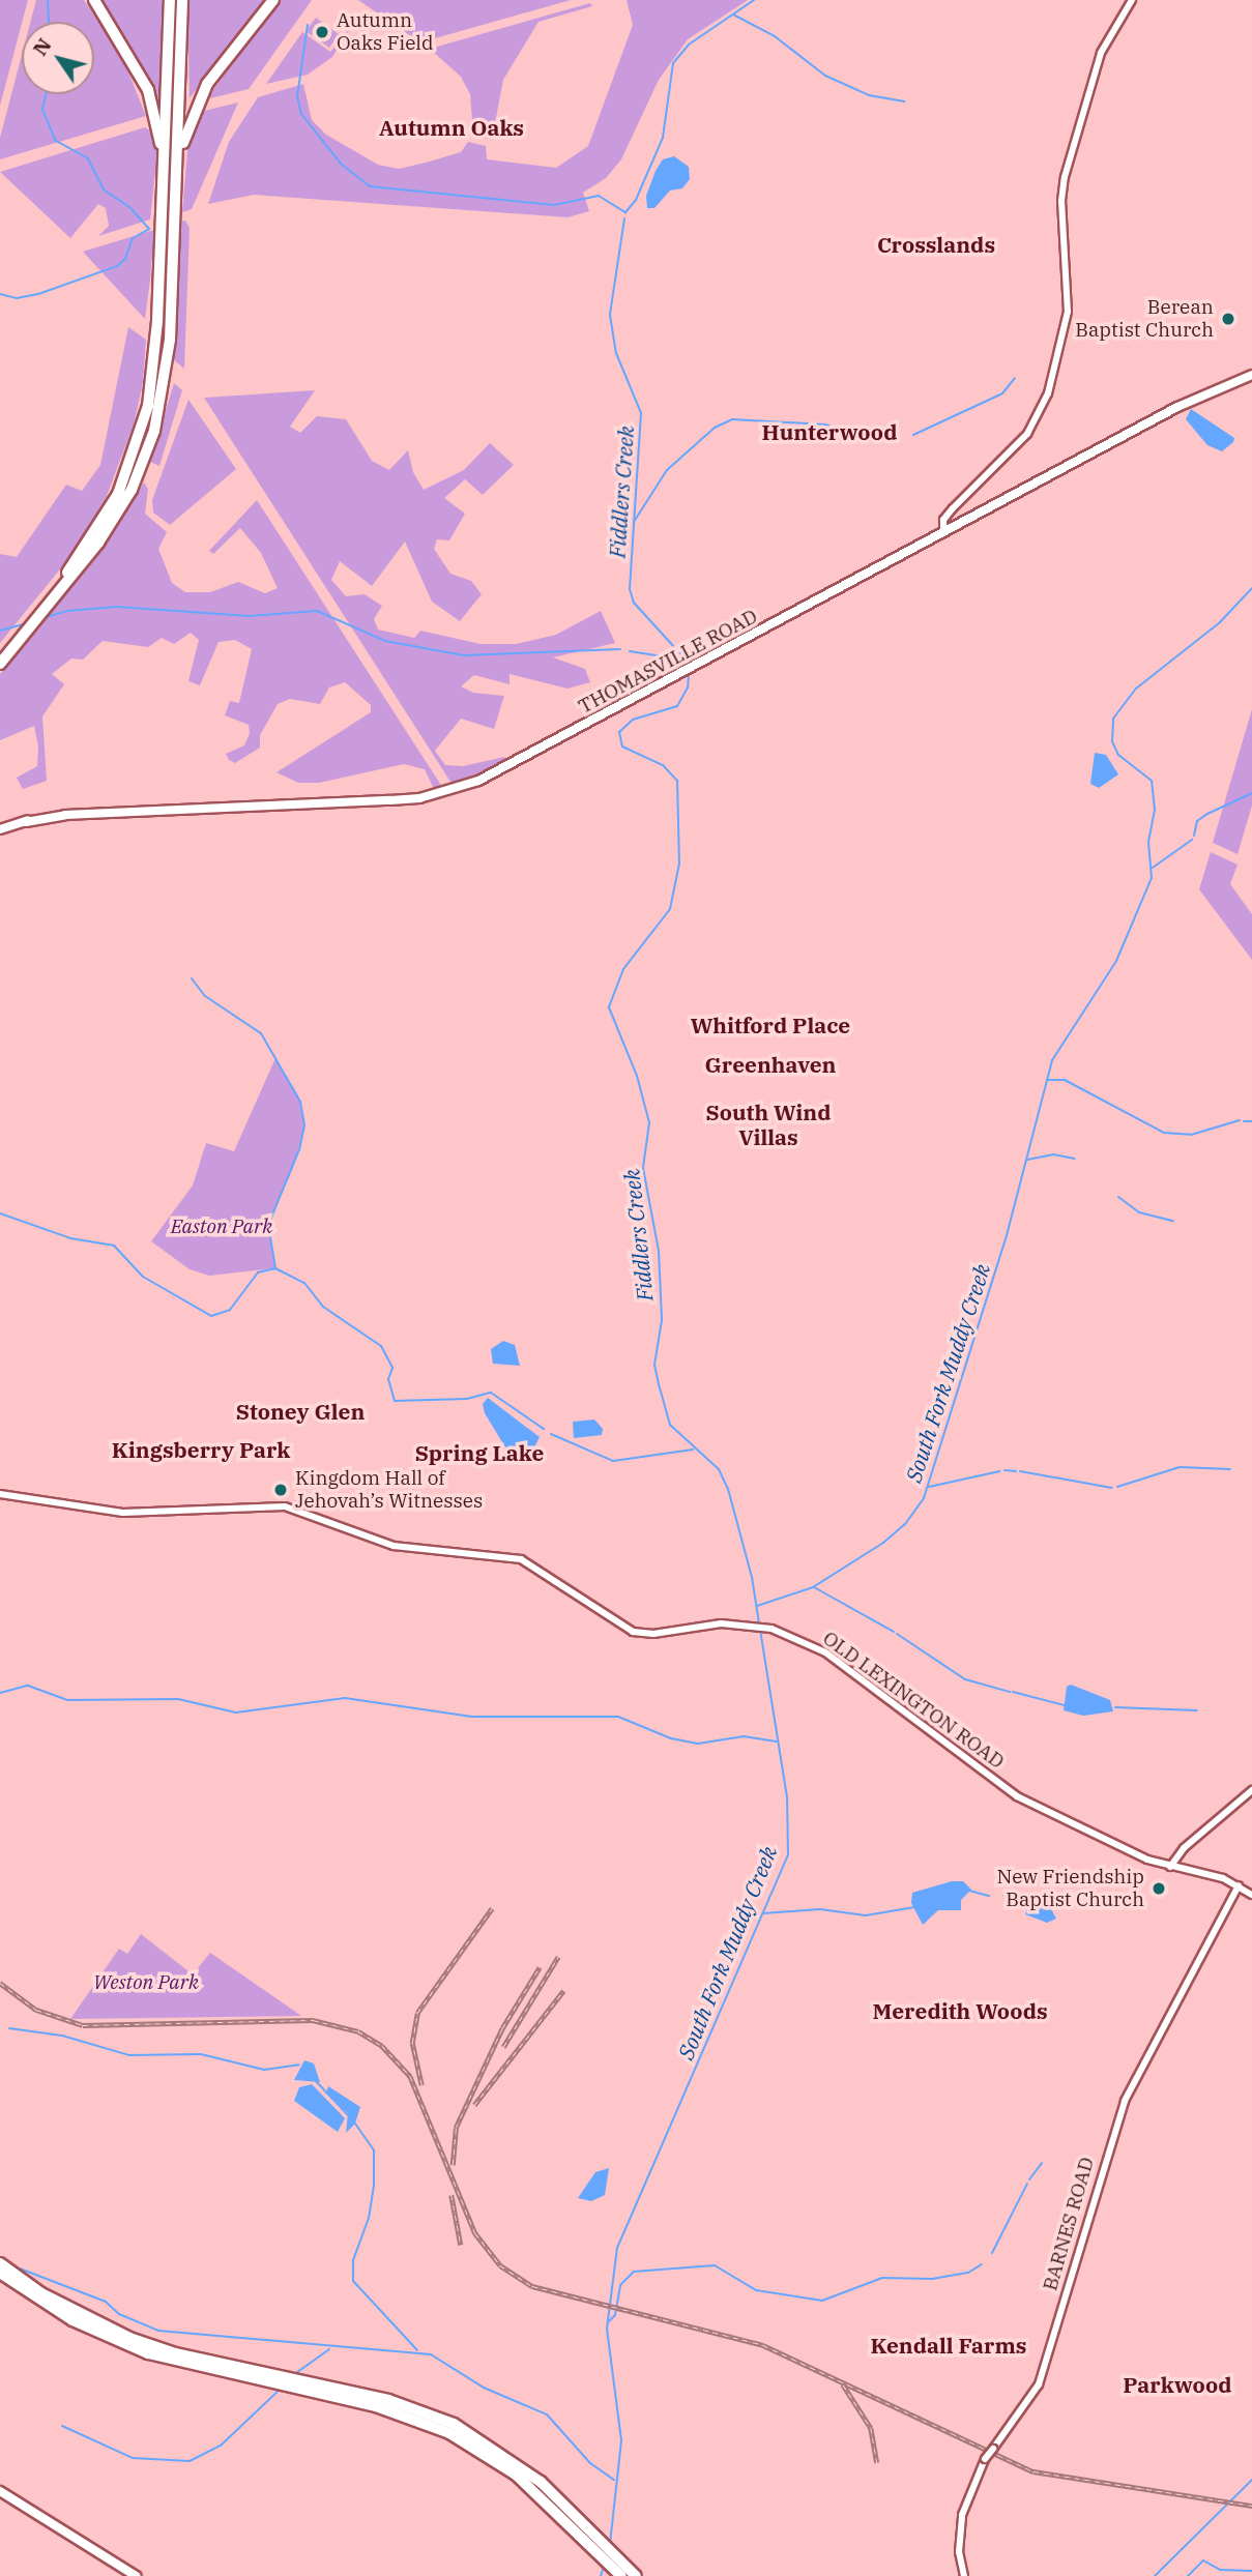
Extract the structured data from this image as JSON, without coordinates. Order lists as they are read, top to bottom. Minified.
{"streets":{"main road":["THOMASVILLE ROAD"],"street":["OLD LEXINGTON ROAD","BARNES ROAD"]},"crossings":[["OLD LEXINGTON ROAD","BARNES ROAD"]],"districts":["Autumn Oaks","Crosslands","Hunterwood","Whitford Place","Greenhaven","South Wind Villas","Stoney Glen","Kingsberry Park","Spring Lake","Meredith Woods","Kendall Farms","Parkwood"],"water":["Fiddlers Creek","South Fork Muddy Creek"],"parks":["Easton Park","Weston Park"],"places":["Autumn Oaks Field","Berean Baptist Church","Kingdom Hall of Jehovah’s Witnesses","New Friendship Baptist Church"],"north":"top left"}
